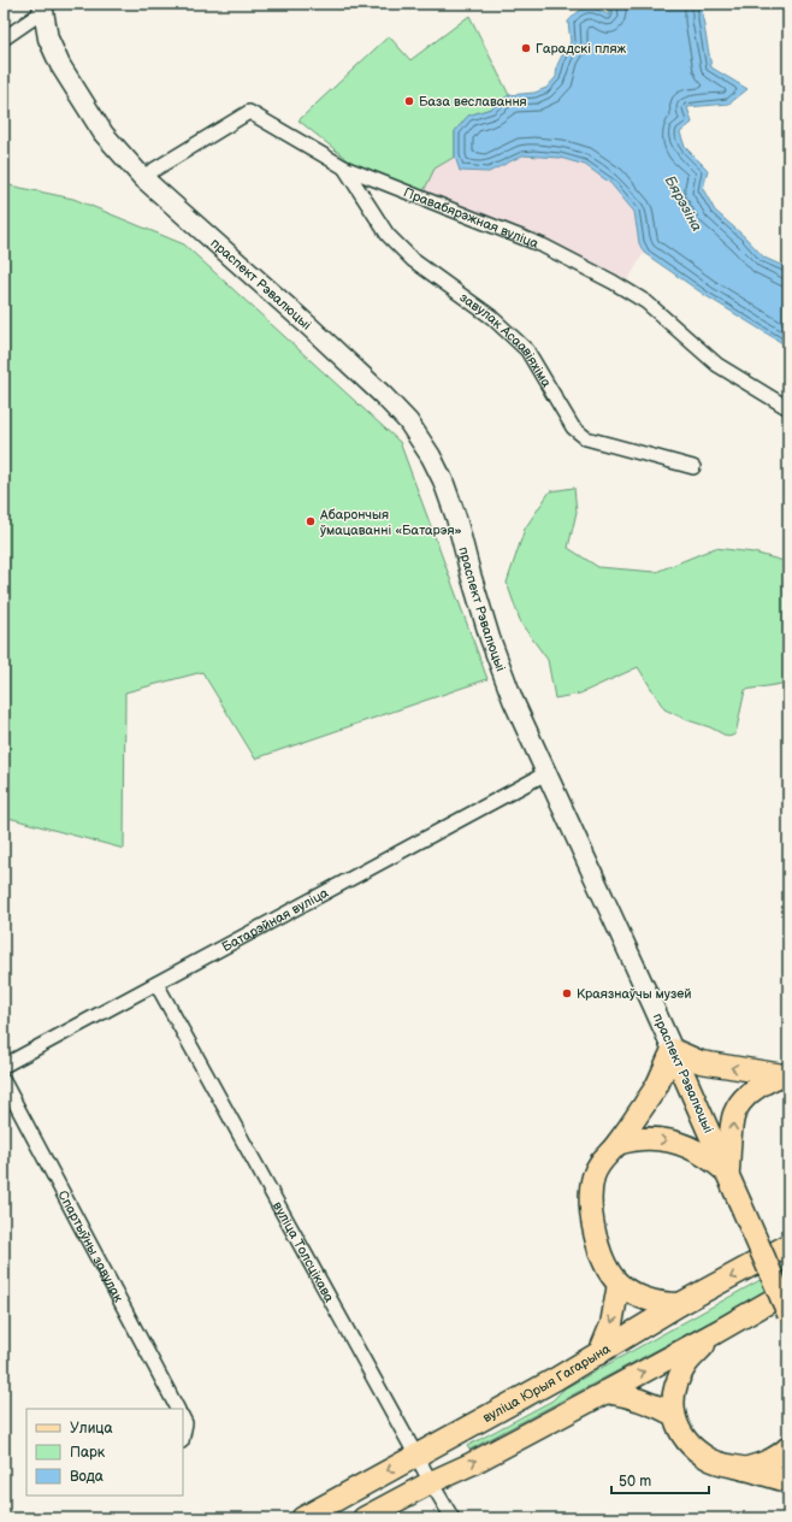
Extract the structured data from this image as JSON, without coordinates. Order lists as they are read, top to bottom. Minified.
{"streets":{"main road":["праспект Рэвалюцыі","вуліца Юрыя Гагарына"],"street":["Правабярэжная вуліца","завулак Асаавіяхіма","Батарэйная вуліца","Спартыўны завулак","вуліца Толсцікава"]},"crossings":[["Правабярэжная вуліца","праспект Рэвалюцыі"],["Правабярэжная вуліца","завулак Асаавіяхіма"],["праспект Рэвалюцыі","Батарэйная вуліца"],["Батарэйная вуліца","вуліца Толсцікава"],["вуліца Толсцікава","вуліца Юрыя Гагарына"]],"water":["Бярэзіна"],"places":["Гарадскі пляж","База веславання","Абарончыя ўмацаванні «Батарэя»","Краязнаўчы музей"],"legend":["Улица","Парк","Вода"],"scale_bar":"50 m"}
